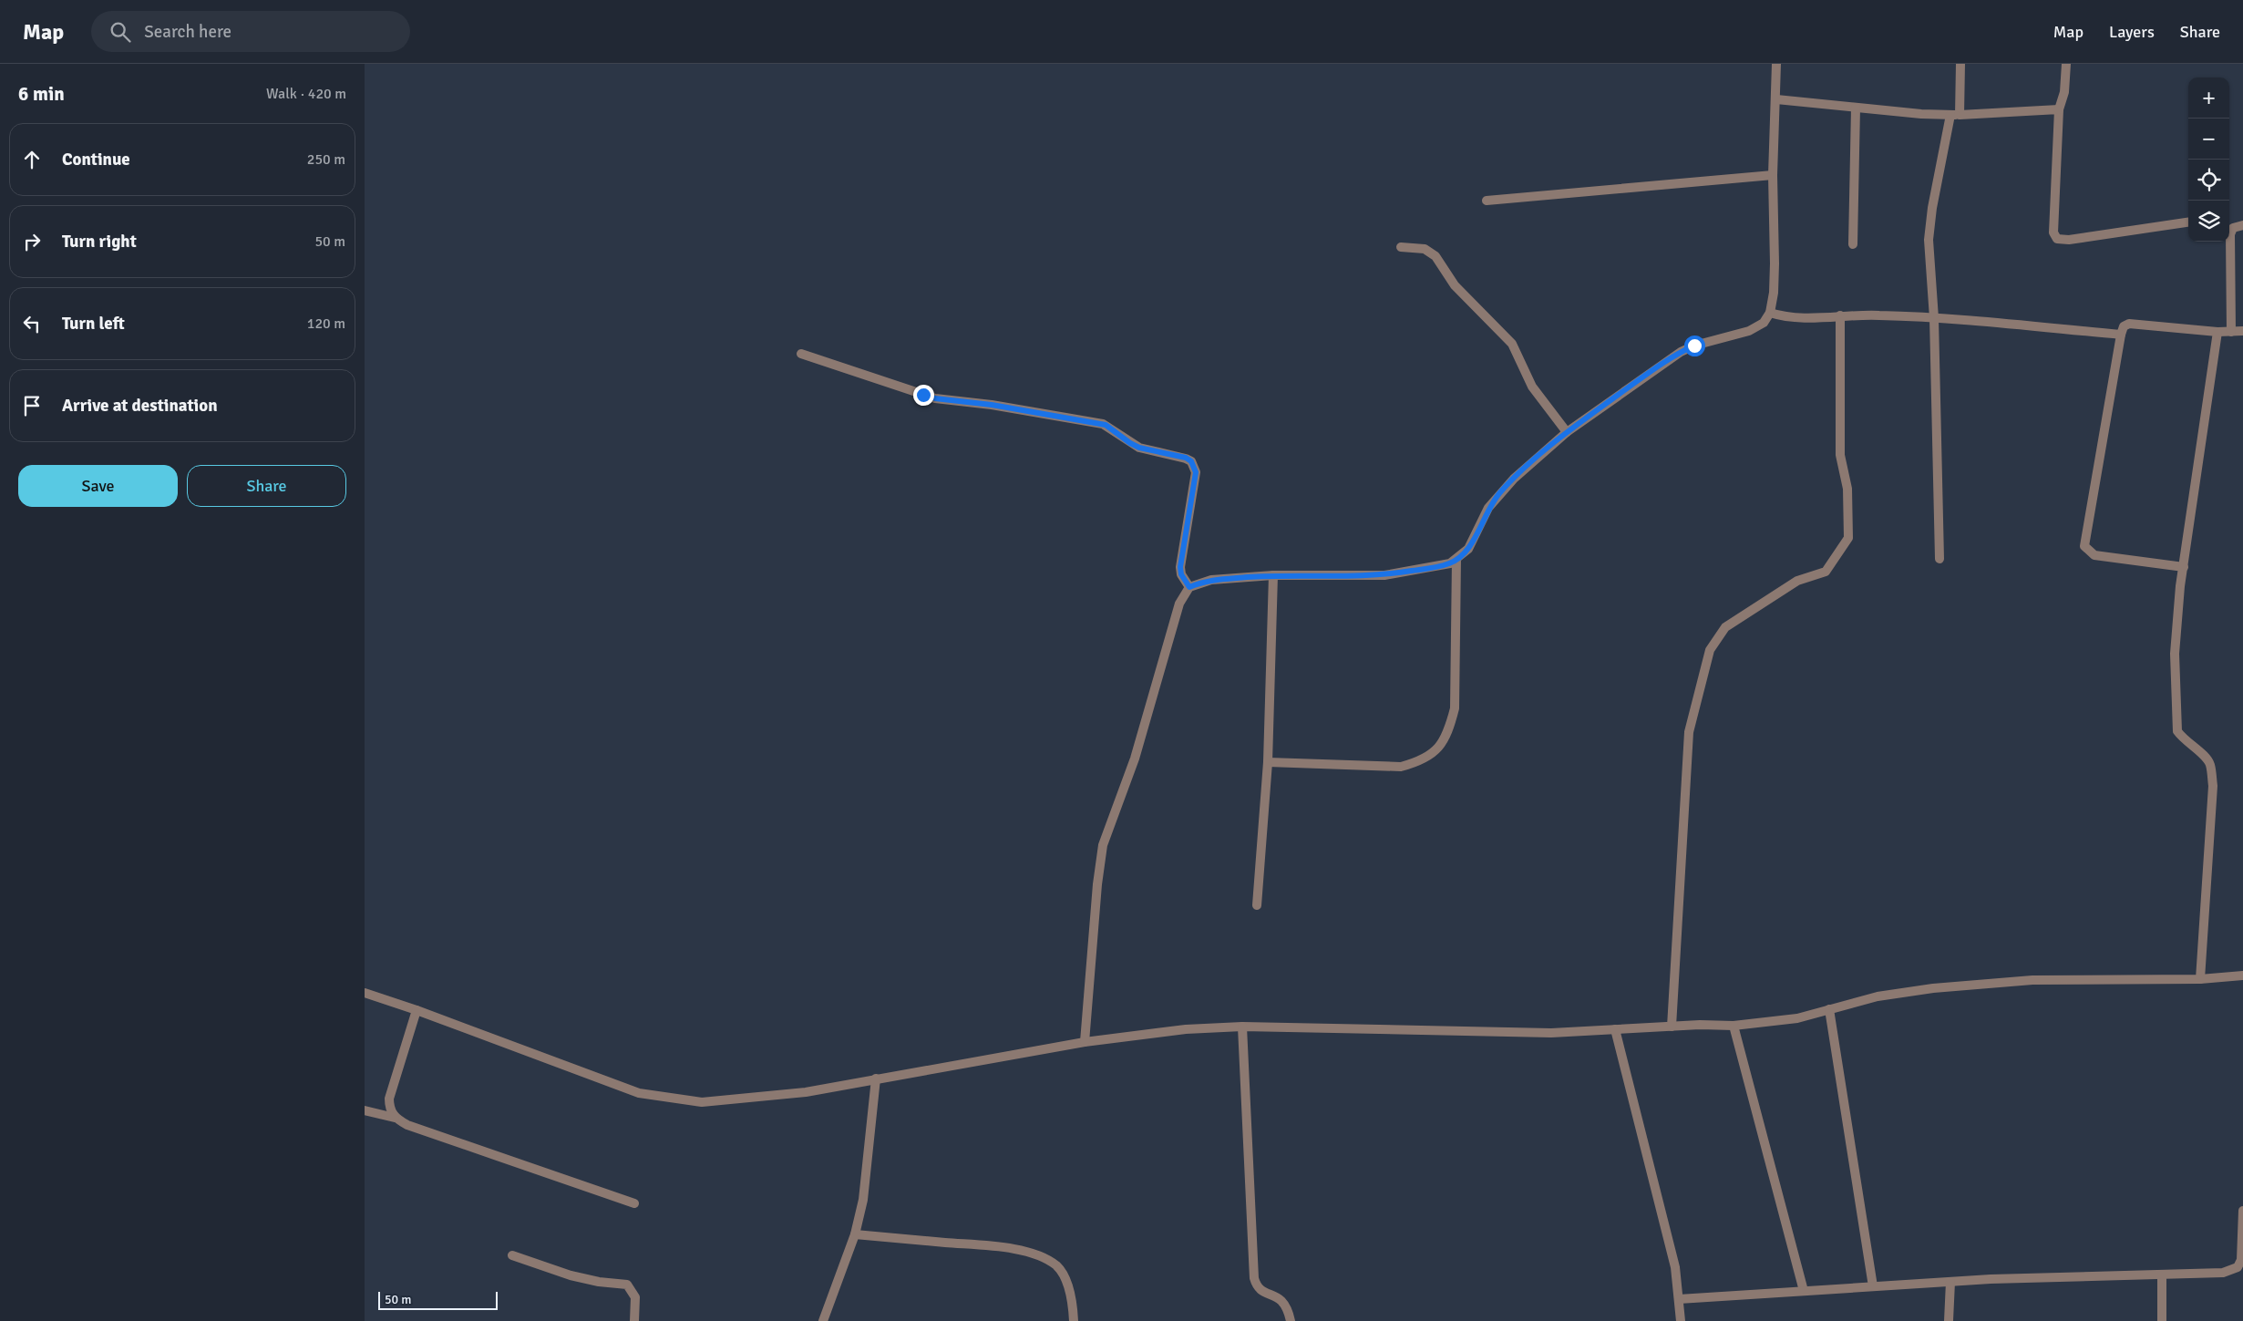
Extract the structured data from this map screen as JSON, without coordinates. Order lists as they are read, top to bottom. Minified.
{"scale_bar":"50 m","page":{"header":"Map","search":"Search here","nav":["Map","Layers","Share"],"heading":["6 min","Walk · 420 m"],"map_buttons":["+","−"],"list":[["Continue","250 m"],["Turn right","50 m"],["Turn left","120 m"],"Arrive at destination"],"buttons":["Save","Share"],"scale":"50 m"}}
